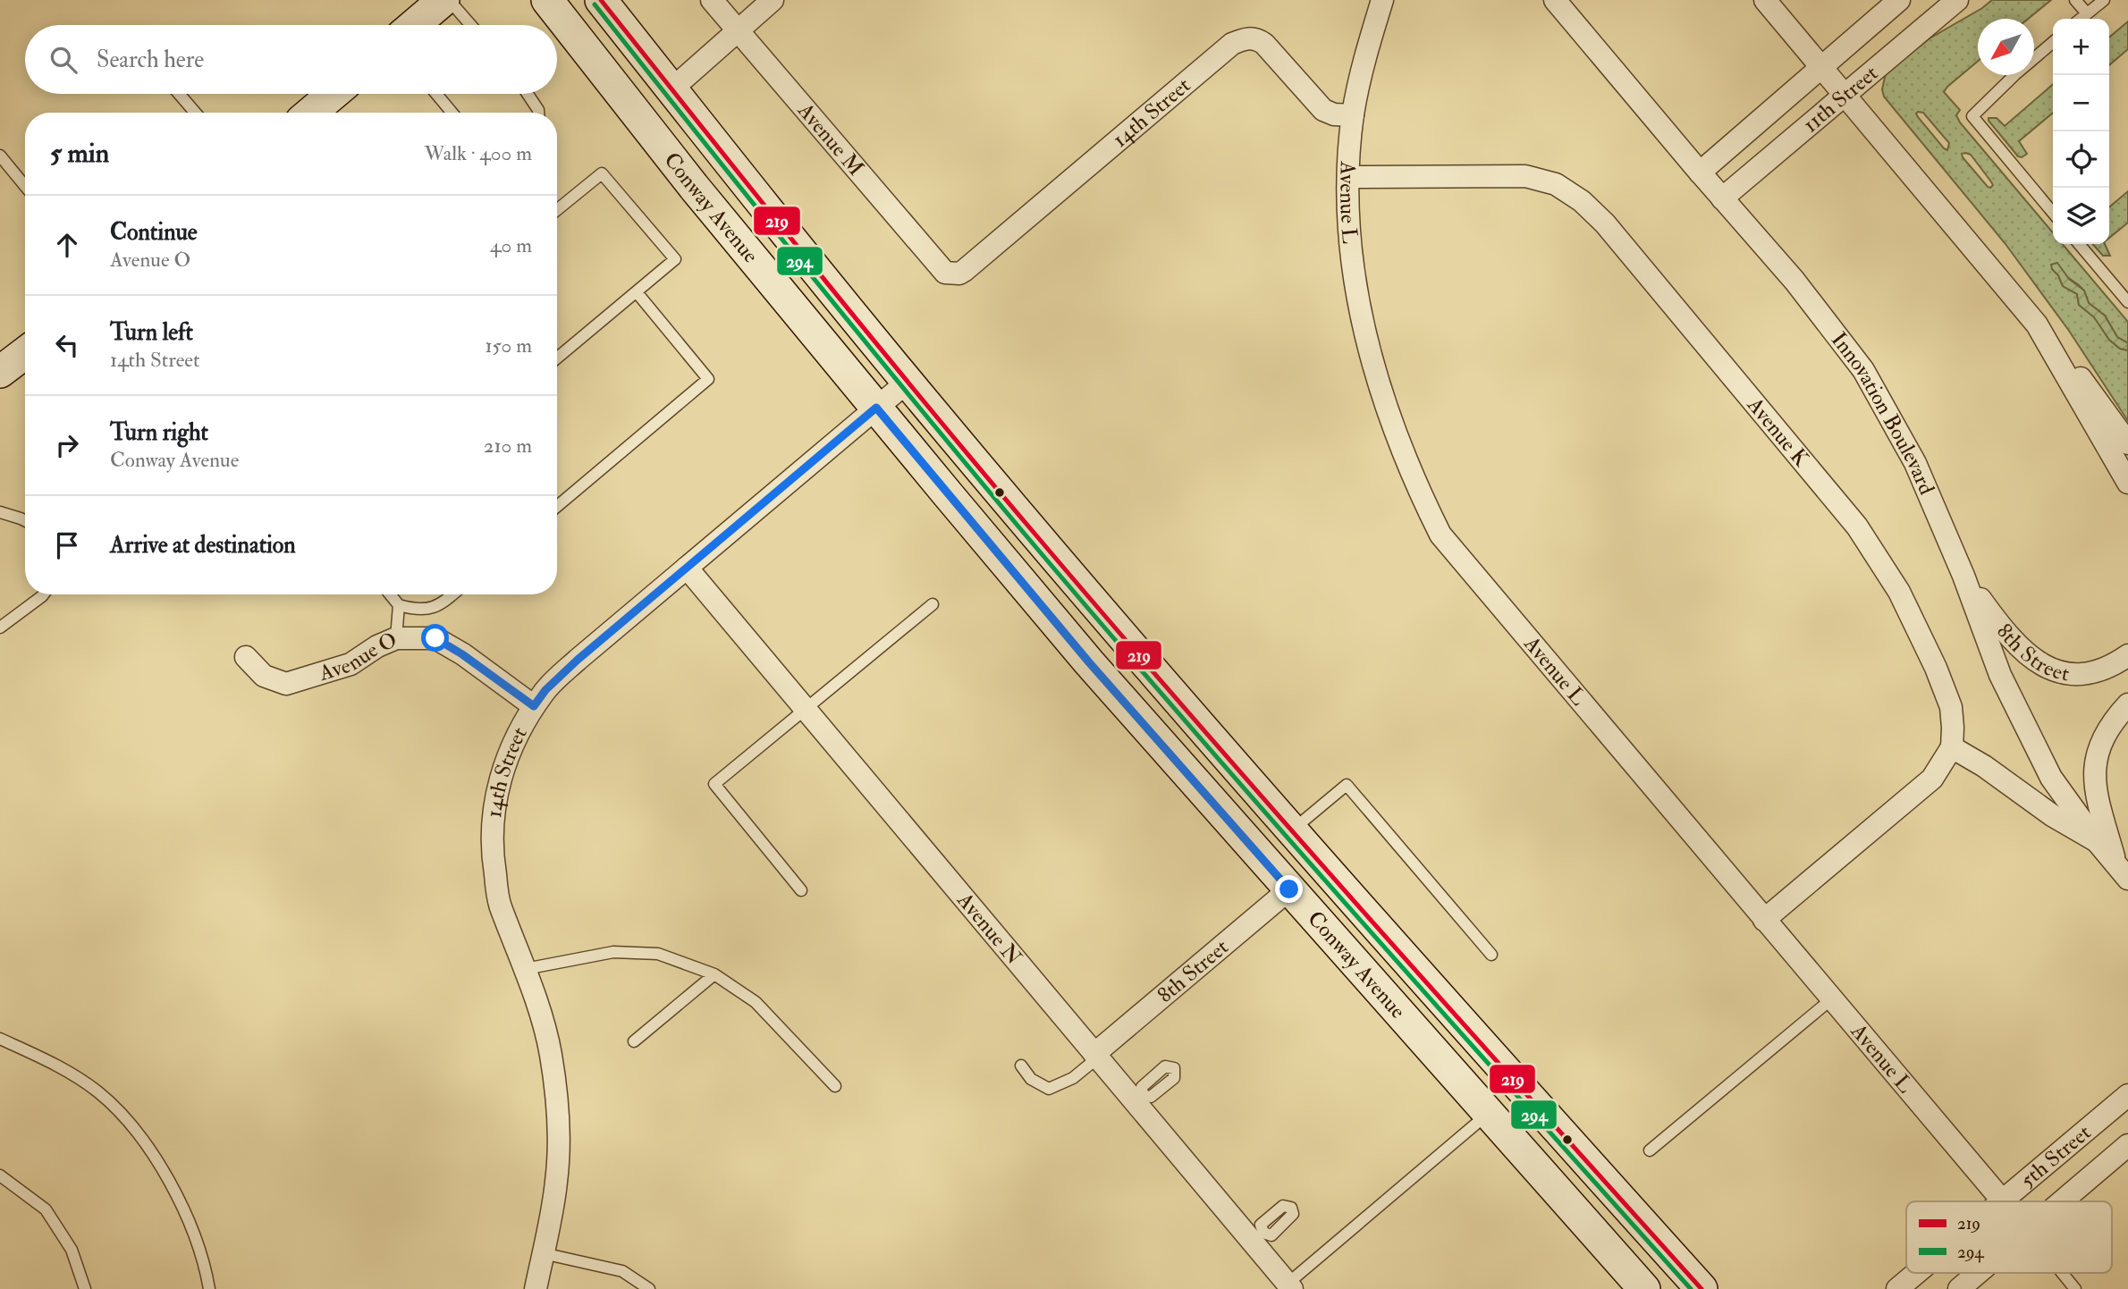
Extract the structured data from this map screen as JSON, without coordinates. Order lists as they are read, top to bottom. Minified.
{"streets":{"street":["11th Street","14th Street","Avenue M","Avenue L","Conway Avenue","Innovation Boulevard","Avenue K","8th Street","Avenue O","Avenue N","5th Street"]},"crossings":[["11th Street","Innovation Boulevard"],["14th Street","Avenue M"],["14th Street","Avenue L"],["14th Street","Conway Avenue"],["14th Street","Avenue O"],["14th Street","Avenue N"],["Avenue L","Avenue K"],["Avenue L","5th Street"],["Conway Avenue","8th Street"],["Innovation Boulevard","8th Street"],["8th Street","Avenue N"]],"lines":["transit line 219","transit line 294"],"legend":["219","294"],"north":"bottom left","page":{"map_buttons":["+","−"],"search":"Search here","heading":["5 min","Walk · 400 m"],"list":[["Continue","Avenue O","40 m"],["Turn left","14th Street","150 m"],["Turn right","Conway Avenue","210 m"],"Arrive at destination"]}}
